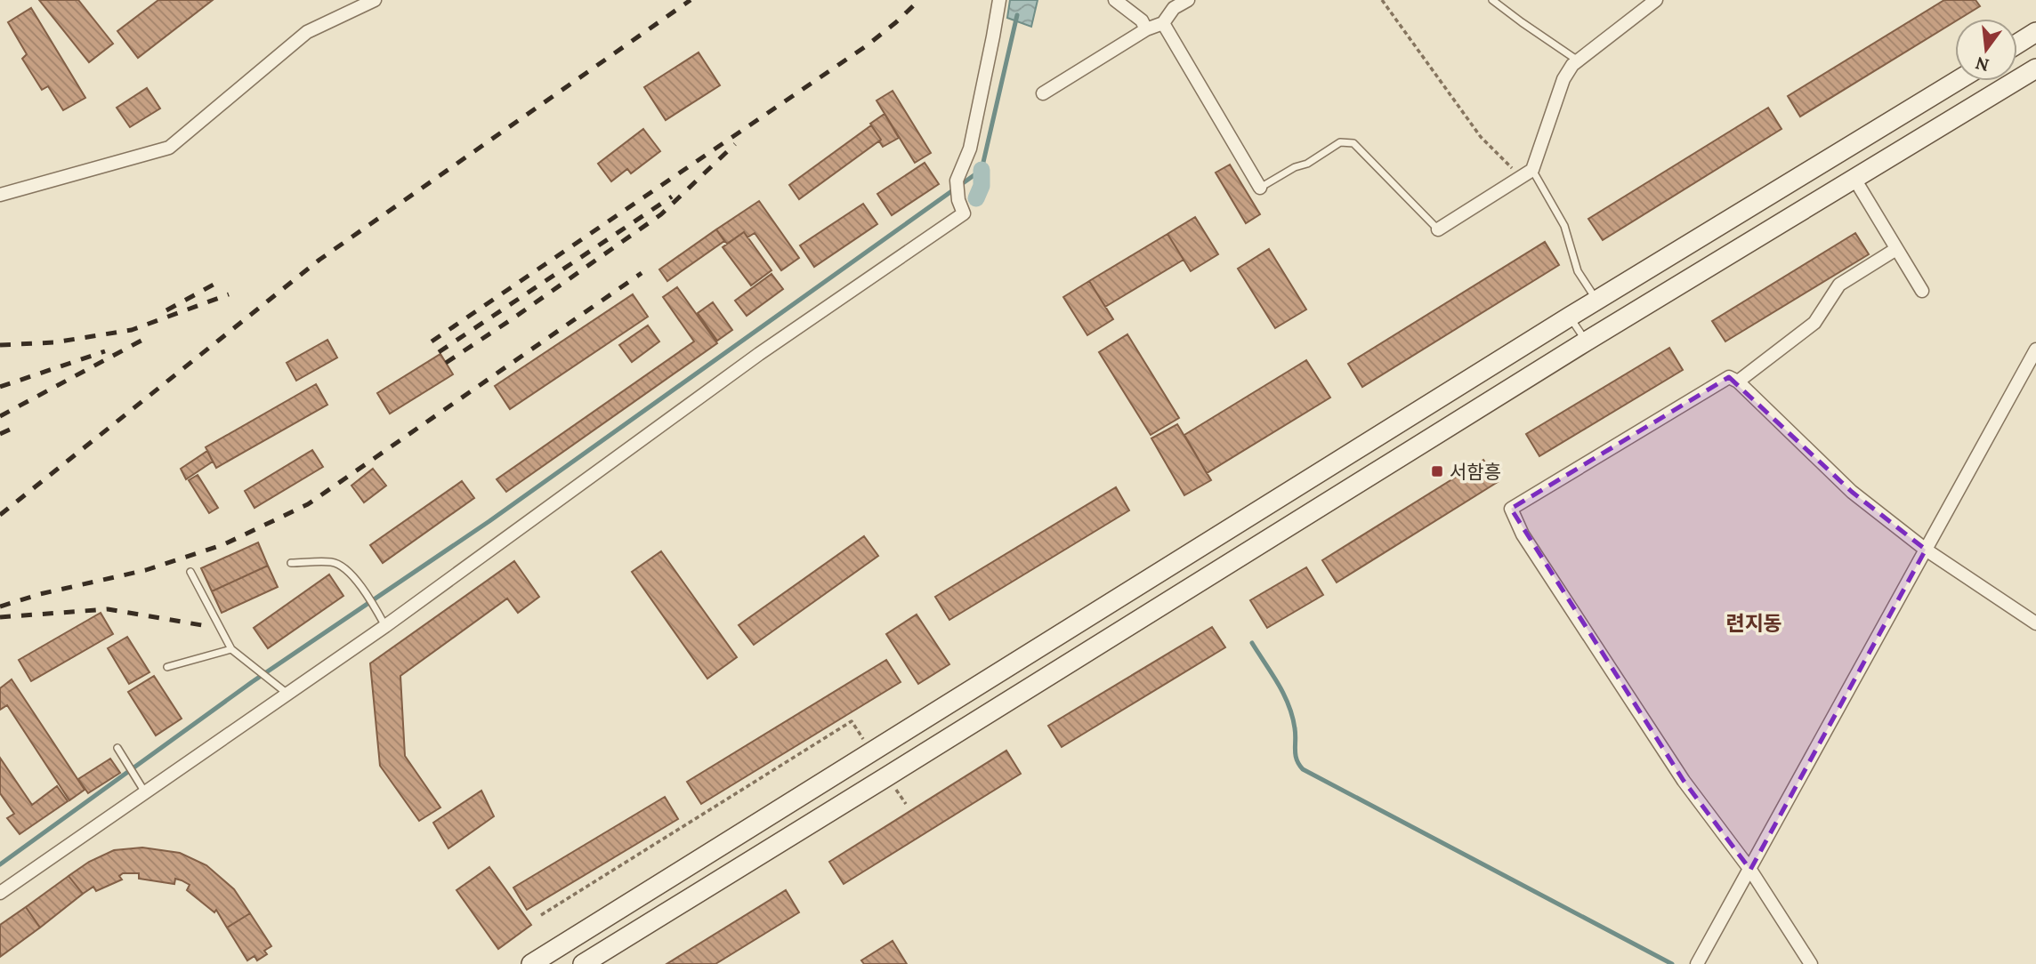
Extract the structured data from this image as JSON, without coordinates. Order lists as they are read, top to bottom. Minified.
{"districts":["련지동"],"places":{"transit":["서함흥"]},"north":"bottom"}
